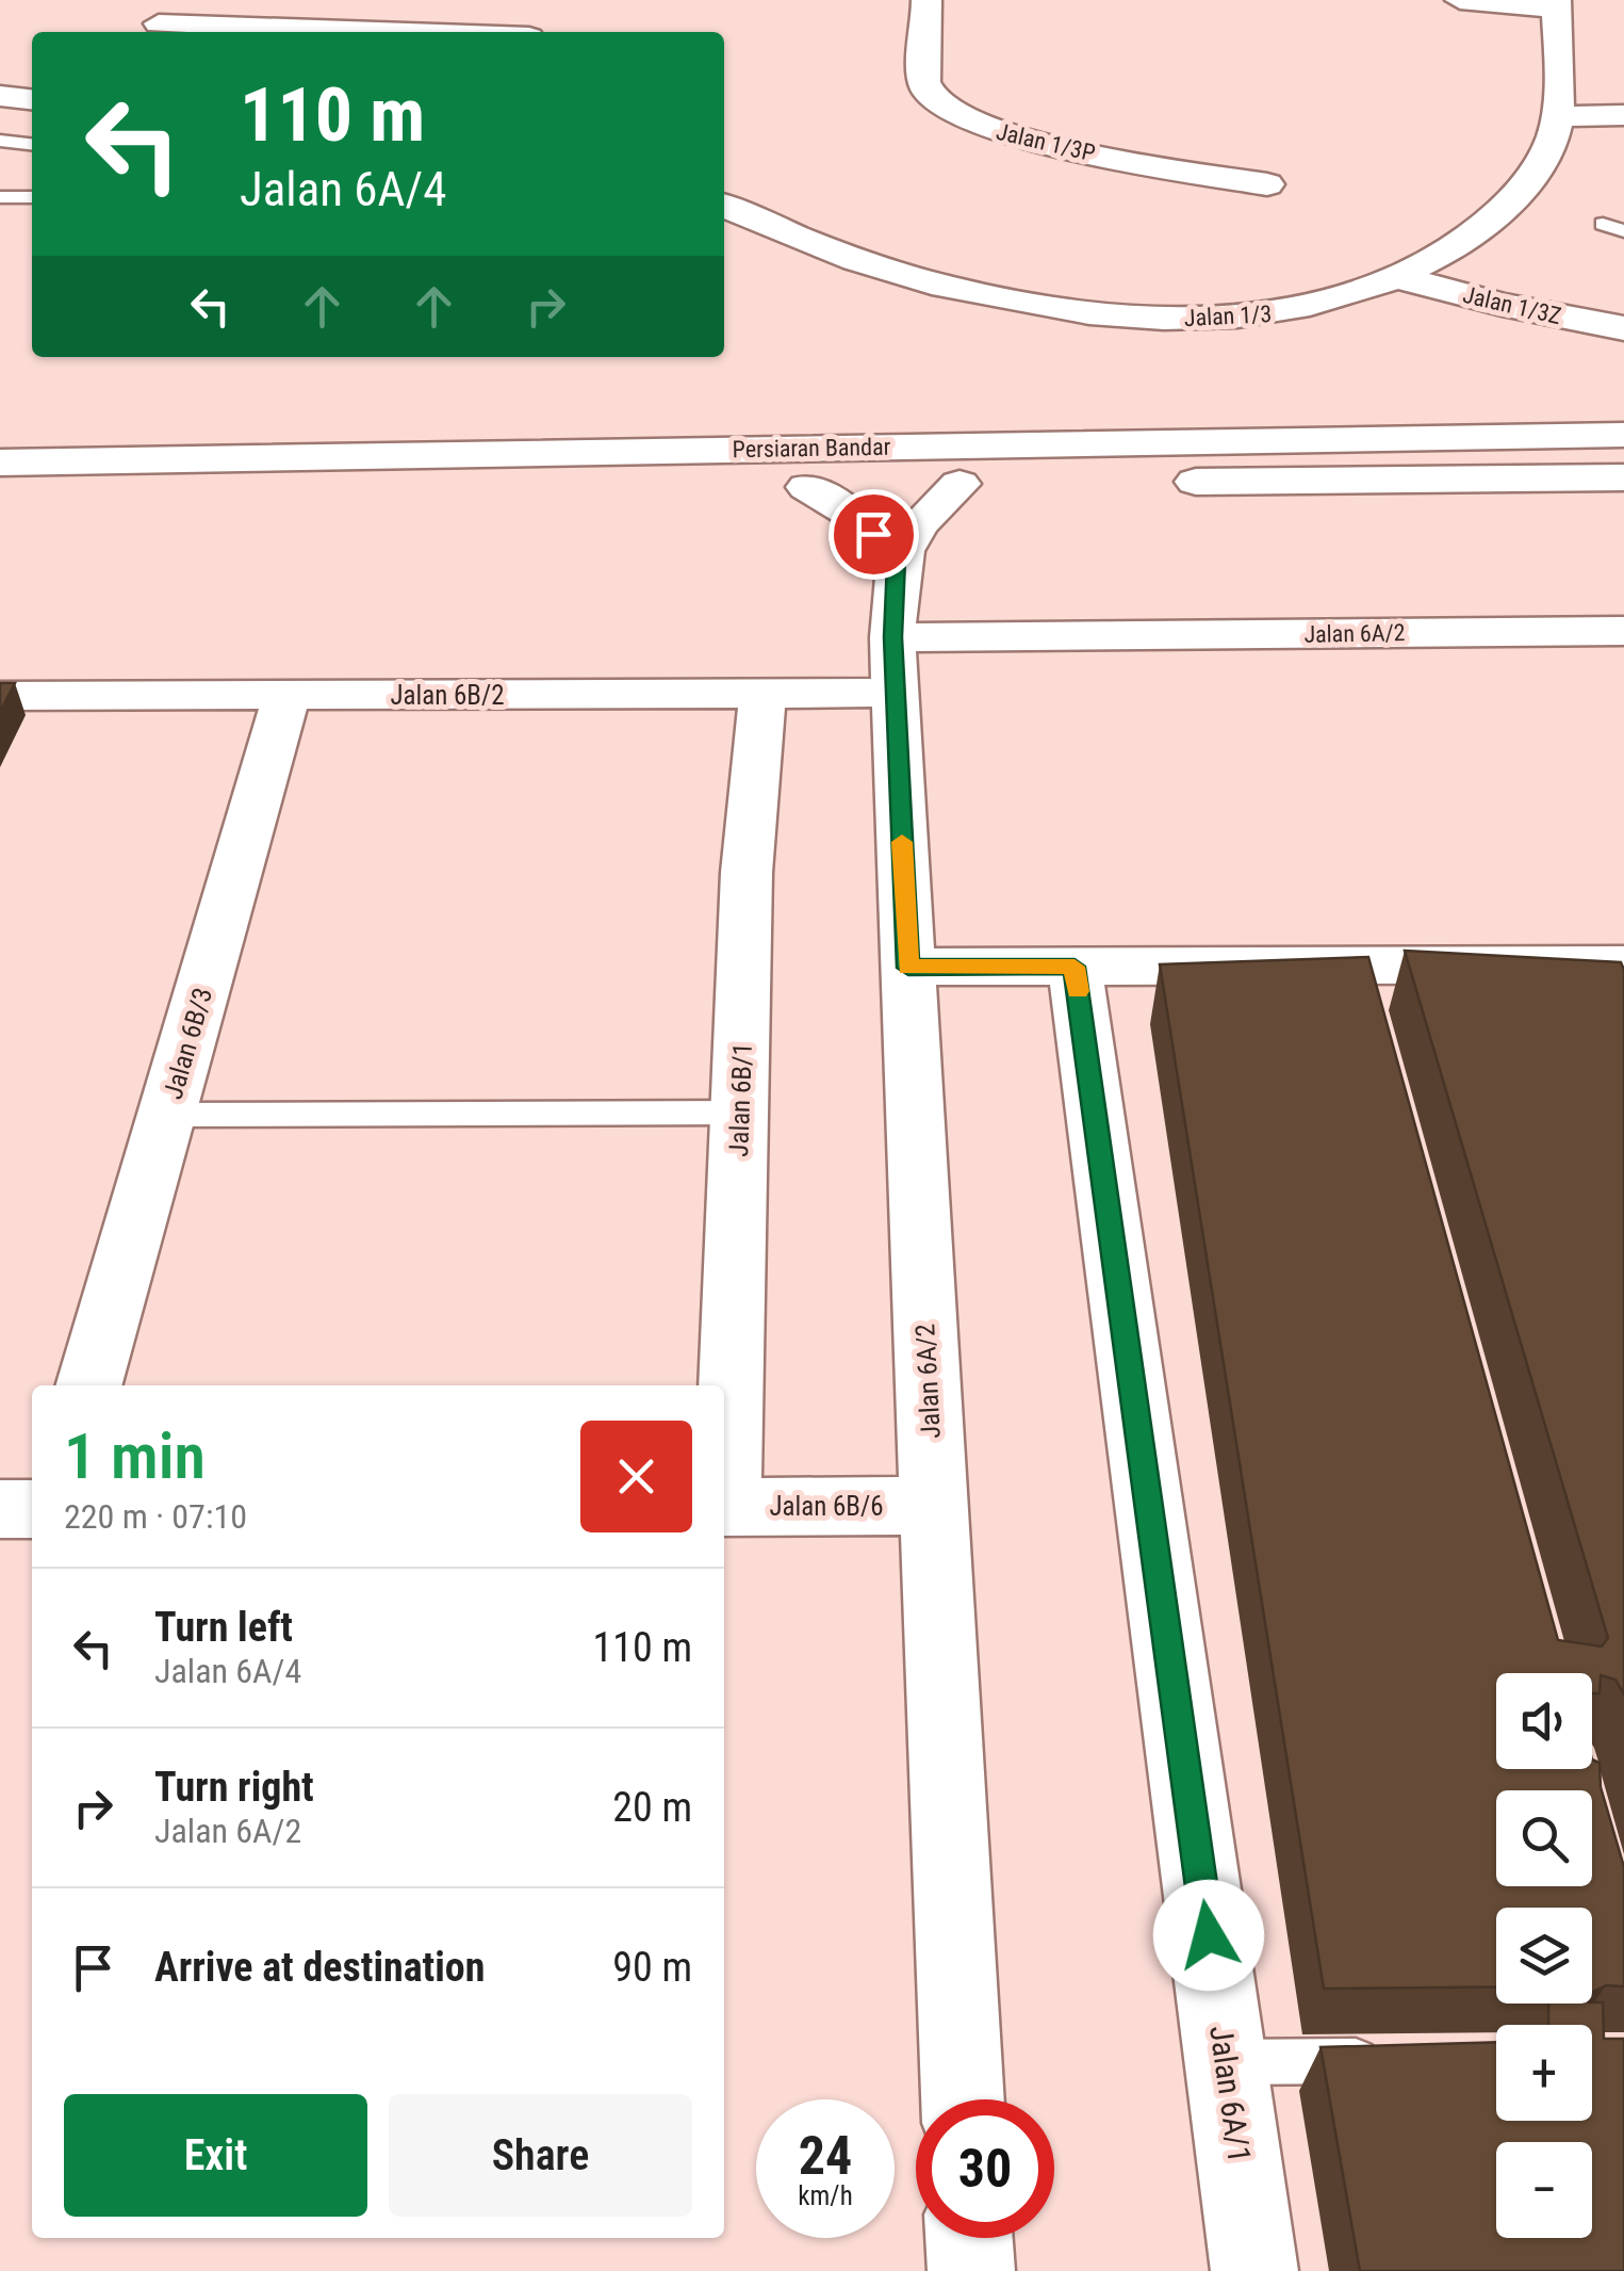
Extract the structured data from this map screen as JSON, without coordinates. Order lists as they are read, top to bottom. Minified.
{"streets":{"street":["Jalan 1/3P","Jalan 1/3Z","Jalan 1/3","Persiaran Bandar","Jalan 6A/2","Jalan 6B/2","Jalan 6B/3","Jalan 6B/1","Jalan 6B/6","Jalan 6A/1"]},"crossings":[["Jalan 1/3Z","Jalan 1/3"],["Jalan 6A/2","Jalan 6B/2"],["Jalan 6A/2","Jalan 6B/6"],["Jalan 6B/2","Jalan 6B/3"],["Jalan 6B/2","Jalan 6B/1"]],"page":{"turn":["110 m","Jalan 6A/4"],"heading":["1 min","220 m · 07:10"],"list":[{"name":"Turn left","note":"Jalan 6A/4","value":"110 m"},{"name":"Turn right","note":"Jalan 6A/2","value":"20 m"},{"name":"Arrive at destination","value":"90 m"}],"map_buttons":["+","−"],"buttons":["Exit","Share"],"speed":"24 km/h","limit":"30"}}
